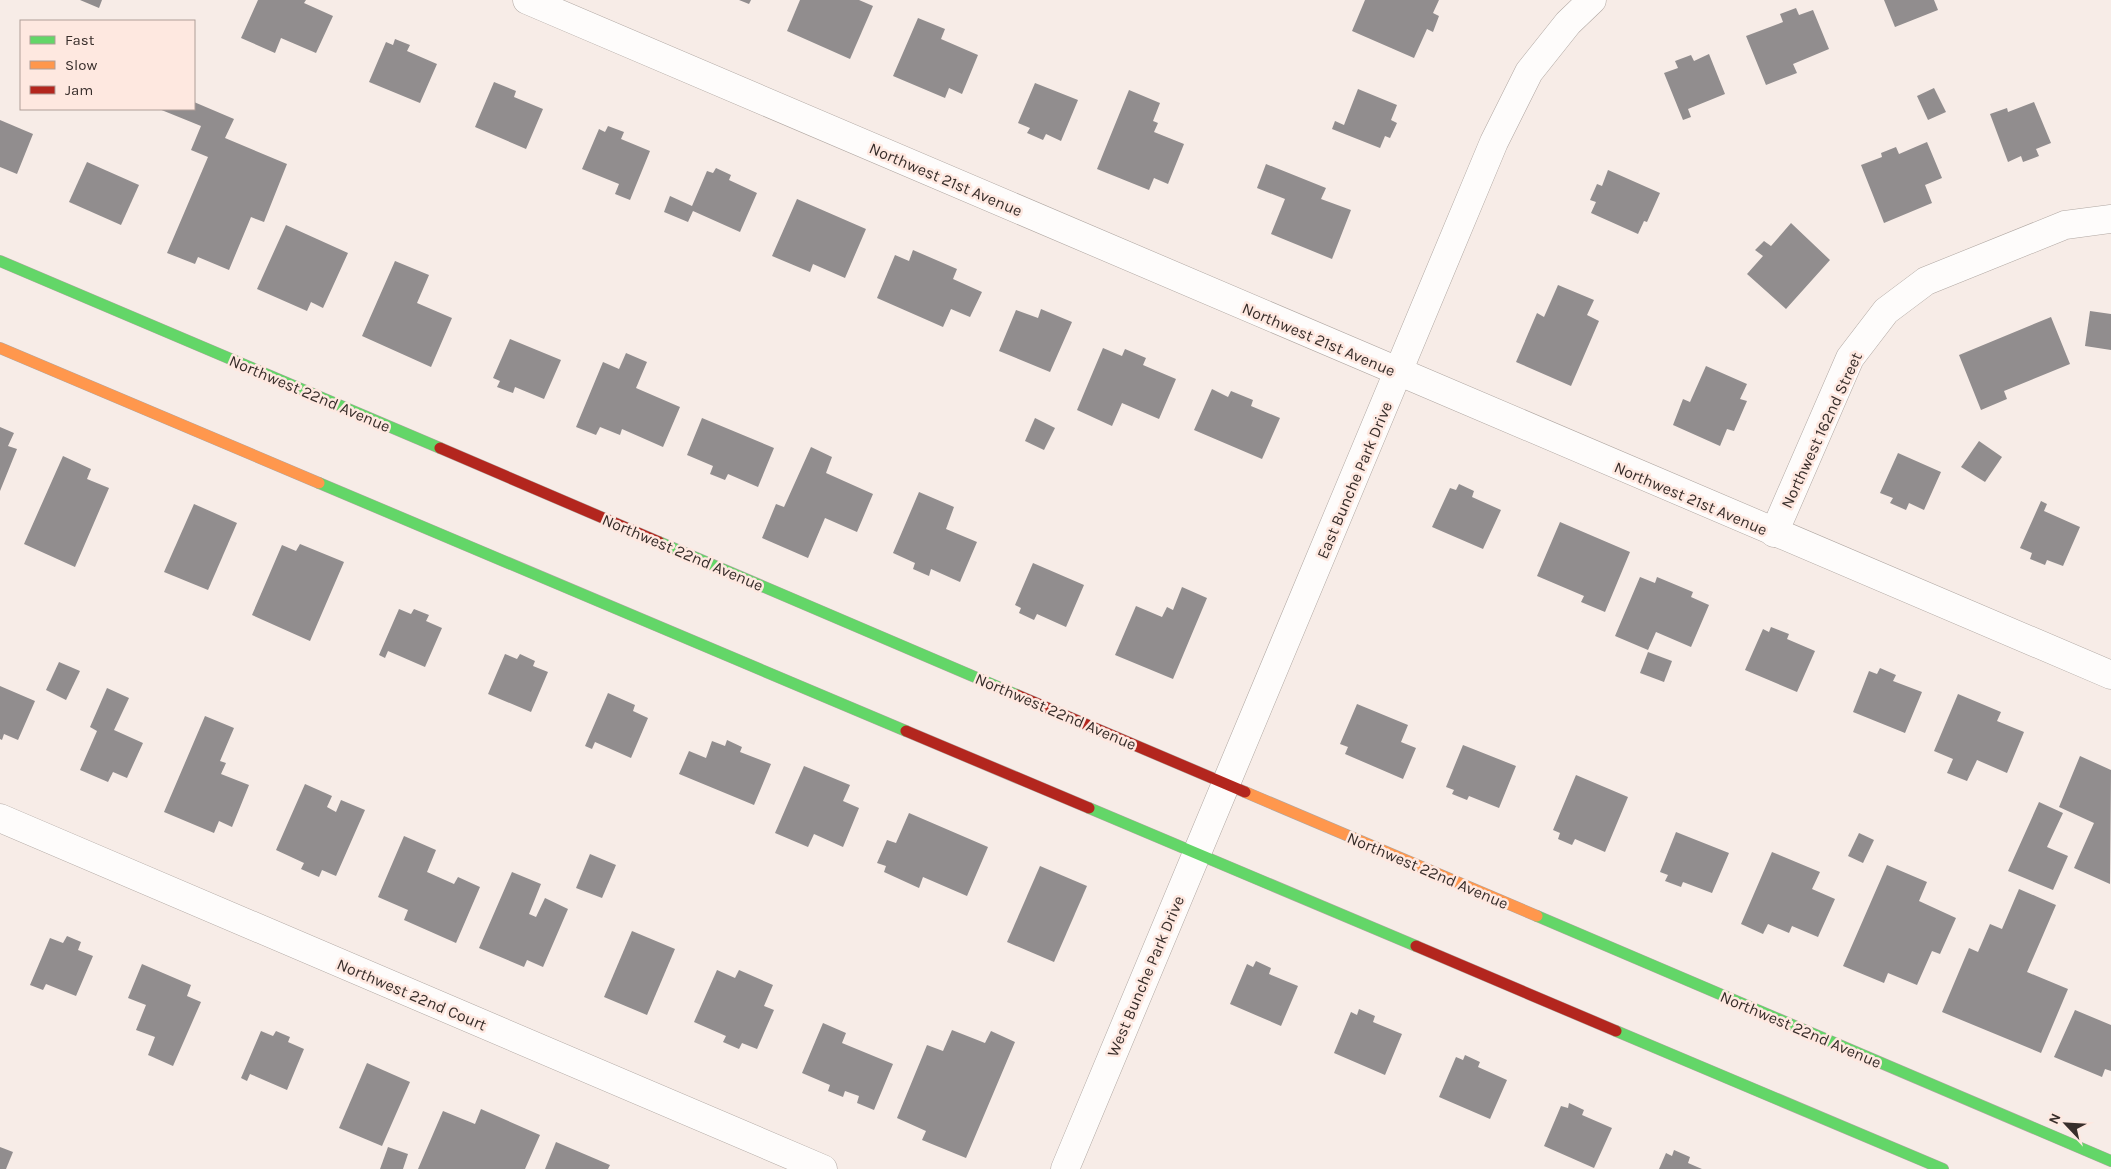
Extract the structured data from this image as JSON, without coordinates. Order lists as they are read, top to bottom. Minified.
{"streets":{"main road":["Northwest 22nd Avenue"],"street":["Northwest 21st Avenue","Northwest 162nd Street","East Bunche Park Drive","West Bunche Park Drive","Northwest 22nd Court"]},"crossings":[["Northwest 21st Avenue","Northwest 162nd Street"],["Northwest 21st Avenue","East Bunche Park Drive"],["Northwest 22nd Avenue","East Bunche Park Drive"],["Northwest 22nd Avenue","West Bunche Park Drive"],["East Bunche Park Drive","West Bunche Park Drive"]],"legend":["Fast","Slow","Jam"],"north":"top left"}
